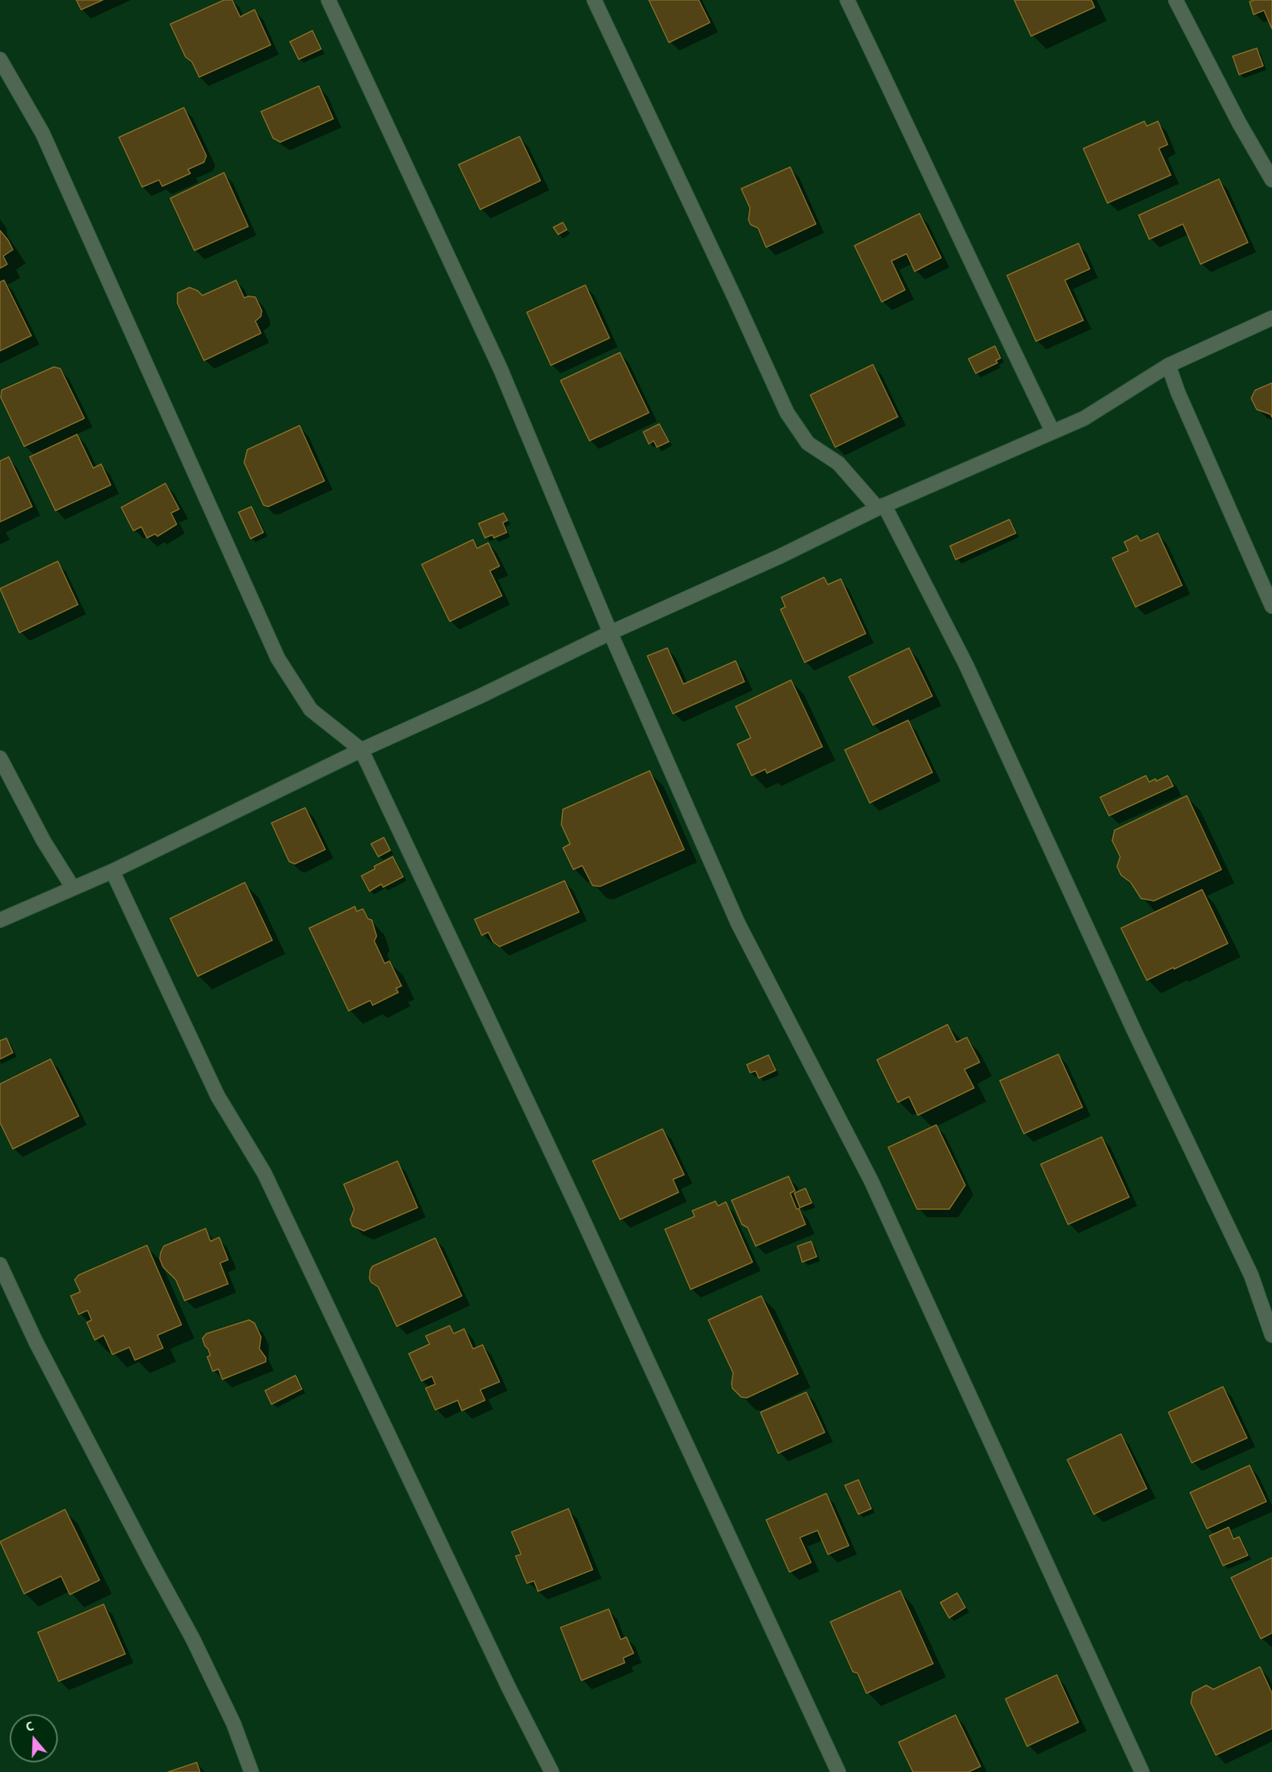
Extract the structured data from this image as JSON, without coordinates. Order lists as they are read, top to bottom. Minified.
{"north":"top"}
